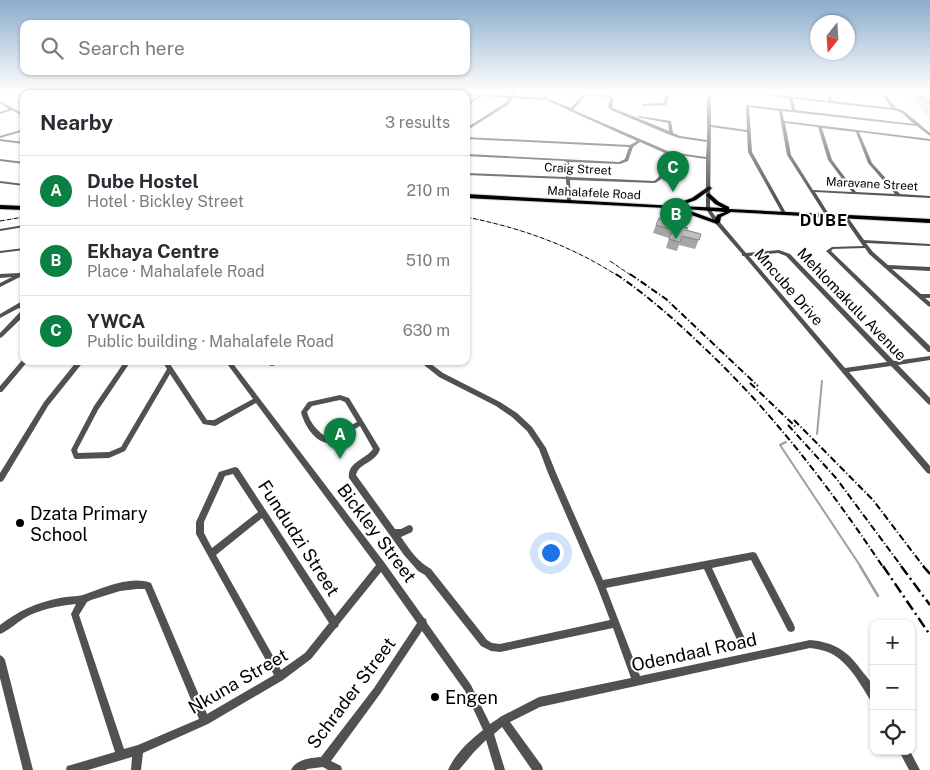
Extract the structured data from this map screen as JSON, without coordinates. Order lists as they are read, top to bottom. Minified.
{"streets":{"main road":["Mahalafele Road"],"street":["Craig Street","Maravane Street","Mncube Drive","Mehlomakulu Avenue","Bickley Street","Fundudzi Street","Odendaal Road","Nkuna Street","Schrader Street"]},"crossings":[["Mahalafele Road","Mncube Drive"],["Mncube Drive","Mehlomakulu Avenue"],["Bickley Street","Odendaal Road"],["Bickley Street","Nkuna Street"],["Bickley Street","Schrader Street"],["Fundudzi Street","Nkuna Street"]],"districts":["DUBE"],"places":["Dzata Primary School","Engen"],"north":"bottom","page":{"search":"Search here","heading":["Nearby","3 results"],"pins":["C","B","A"],"list":[{"mark":"A","name":"Dube Hostel","note":"Hotel · Bickley Street","value":"210 m"},{"mark":"B","name":"Ekhaya Centre","note":"Place · Mahalafele Road","value":"510 m"},{"mark":"C","name":"YWCA","note":"Public building · Mahalafele Road","value":"630 m"}],"map_buttons":["+","−"]}}
